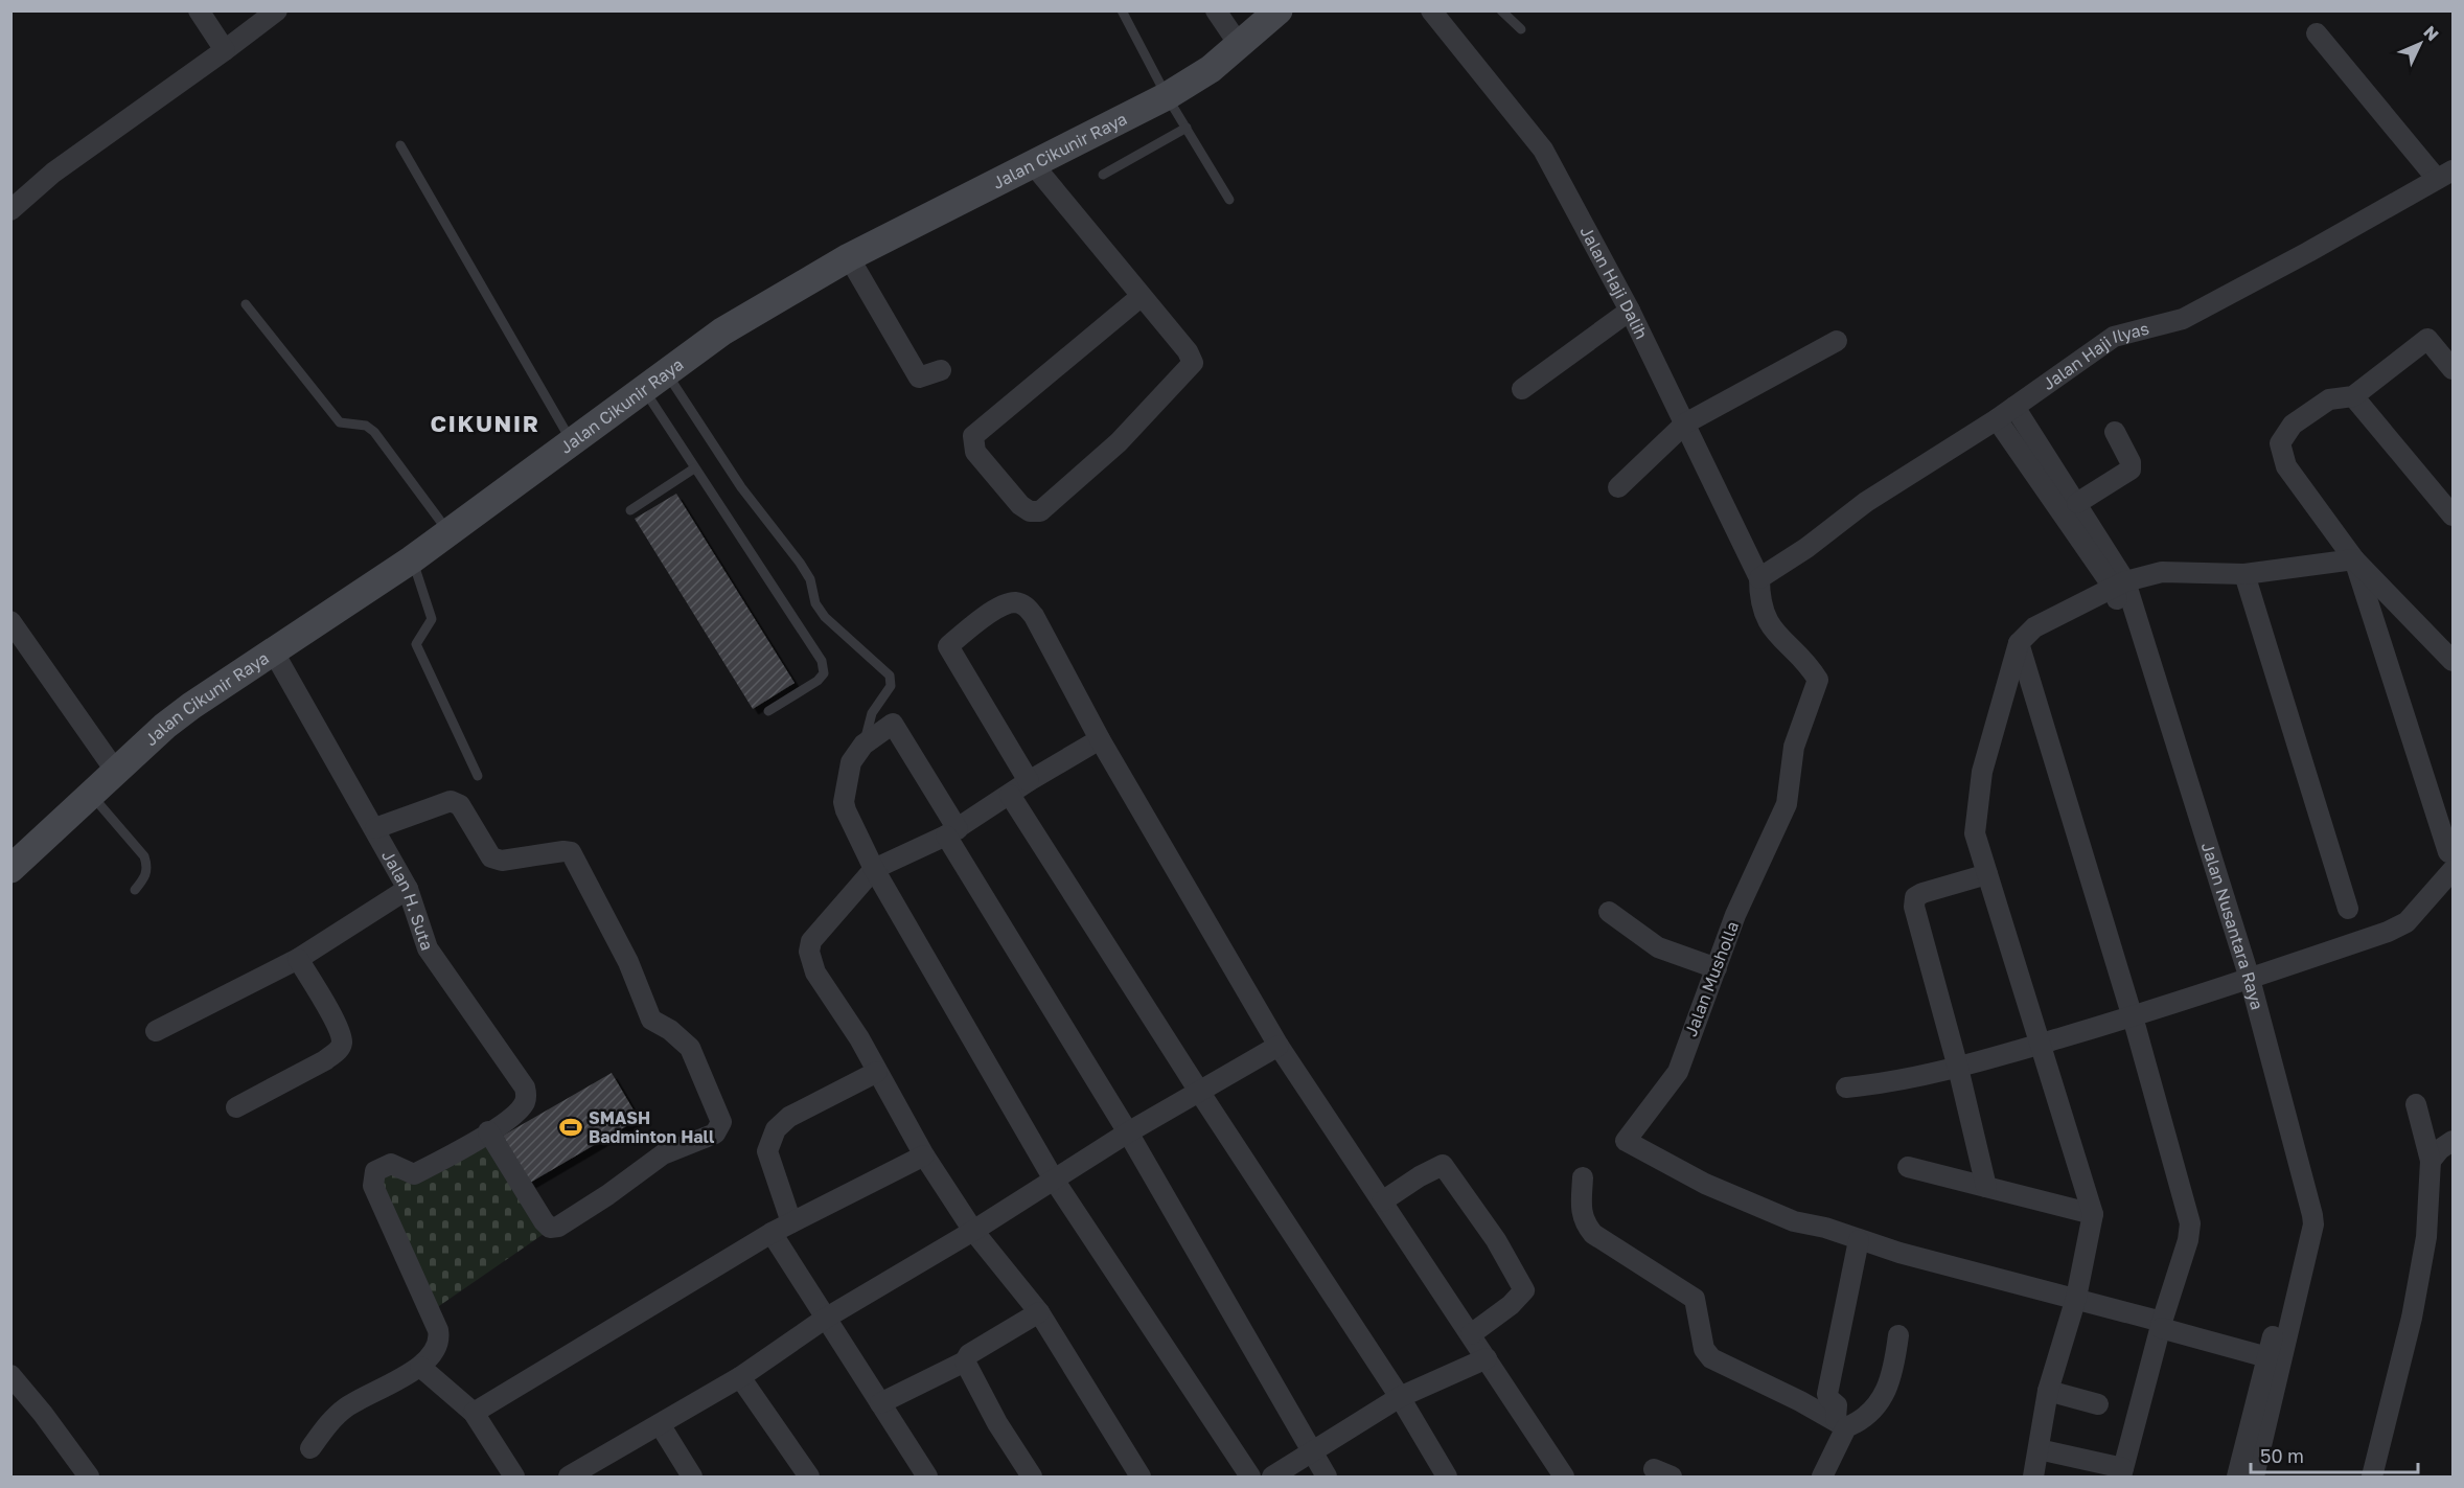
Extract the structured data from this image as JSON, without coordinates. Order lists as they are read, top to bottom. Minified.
{"streets":{"street":["Jalan Cikunir Raya","Jalan Haji Dalih","Jalan Haji Ilyas","Jalan H. Suta","Jalan Nusantara Raya","Jalan Musholla"]},"crossings":[["Jalan Cikunir Raya","Jalan H. Suta"],["Jalan Haji Dalih","Jalan Haji Ilyas"],["Jalan Haji Dalih","Jalan Musholla"],["Jalan Haji Ilyas","Jalan Nusantara Raya"],["Jalan Haji Ilyas","Jalan Musholla"]],"districts":["CIKUNIR"],"places":{"sports":["SMASH Badminton Hall"]},"scale_bar":"50 m","north":"top right"}
